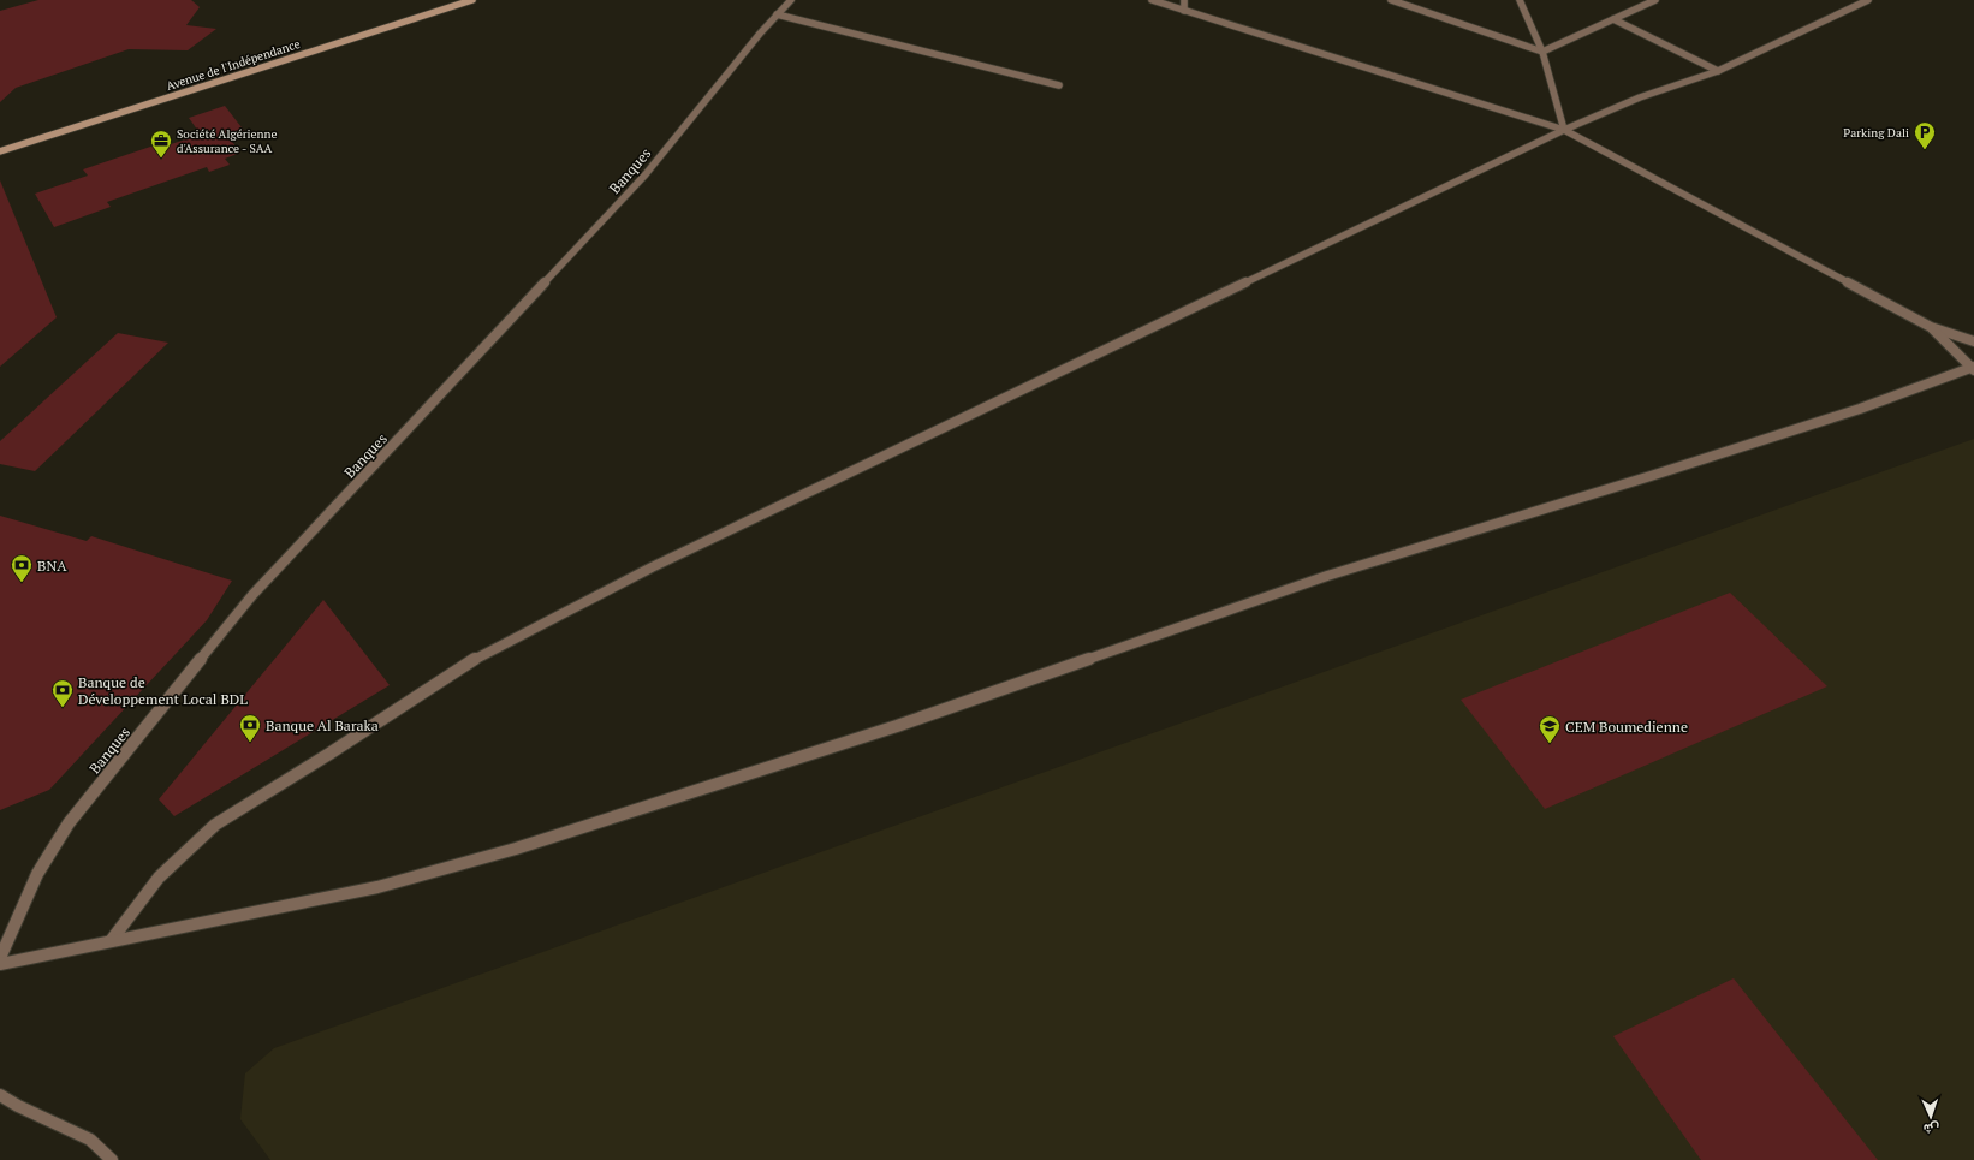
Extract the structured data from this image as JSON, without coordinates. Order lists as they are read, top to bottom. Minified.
{"streets":{"main road":["Avenue de l'Indépendance"],"street":["Banques"]},"places":{"parking":["Parking Dali"],"office":["Société Algérienne d'Assurance - SAA"],"bank":["BNA","Banque de Développement Local BDL","Banque Al Baraka"],"school or university":["CEM Boumedienne"]},"north":"bottom"}
